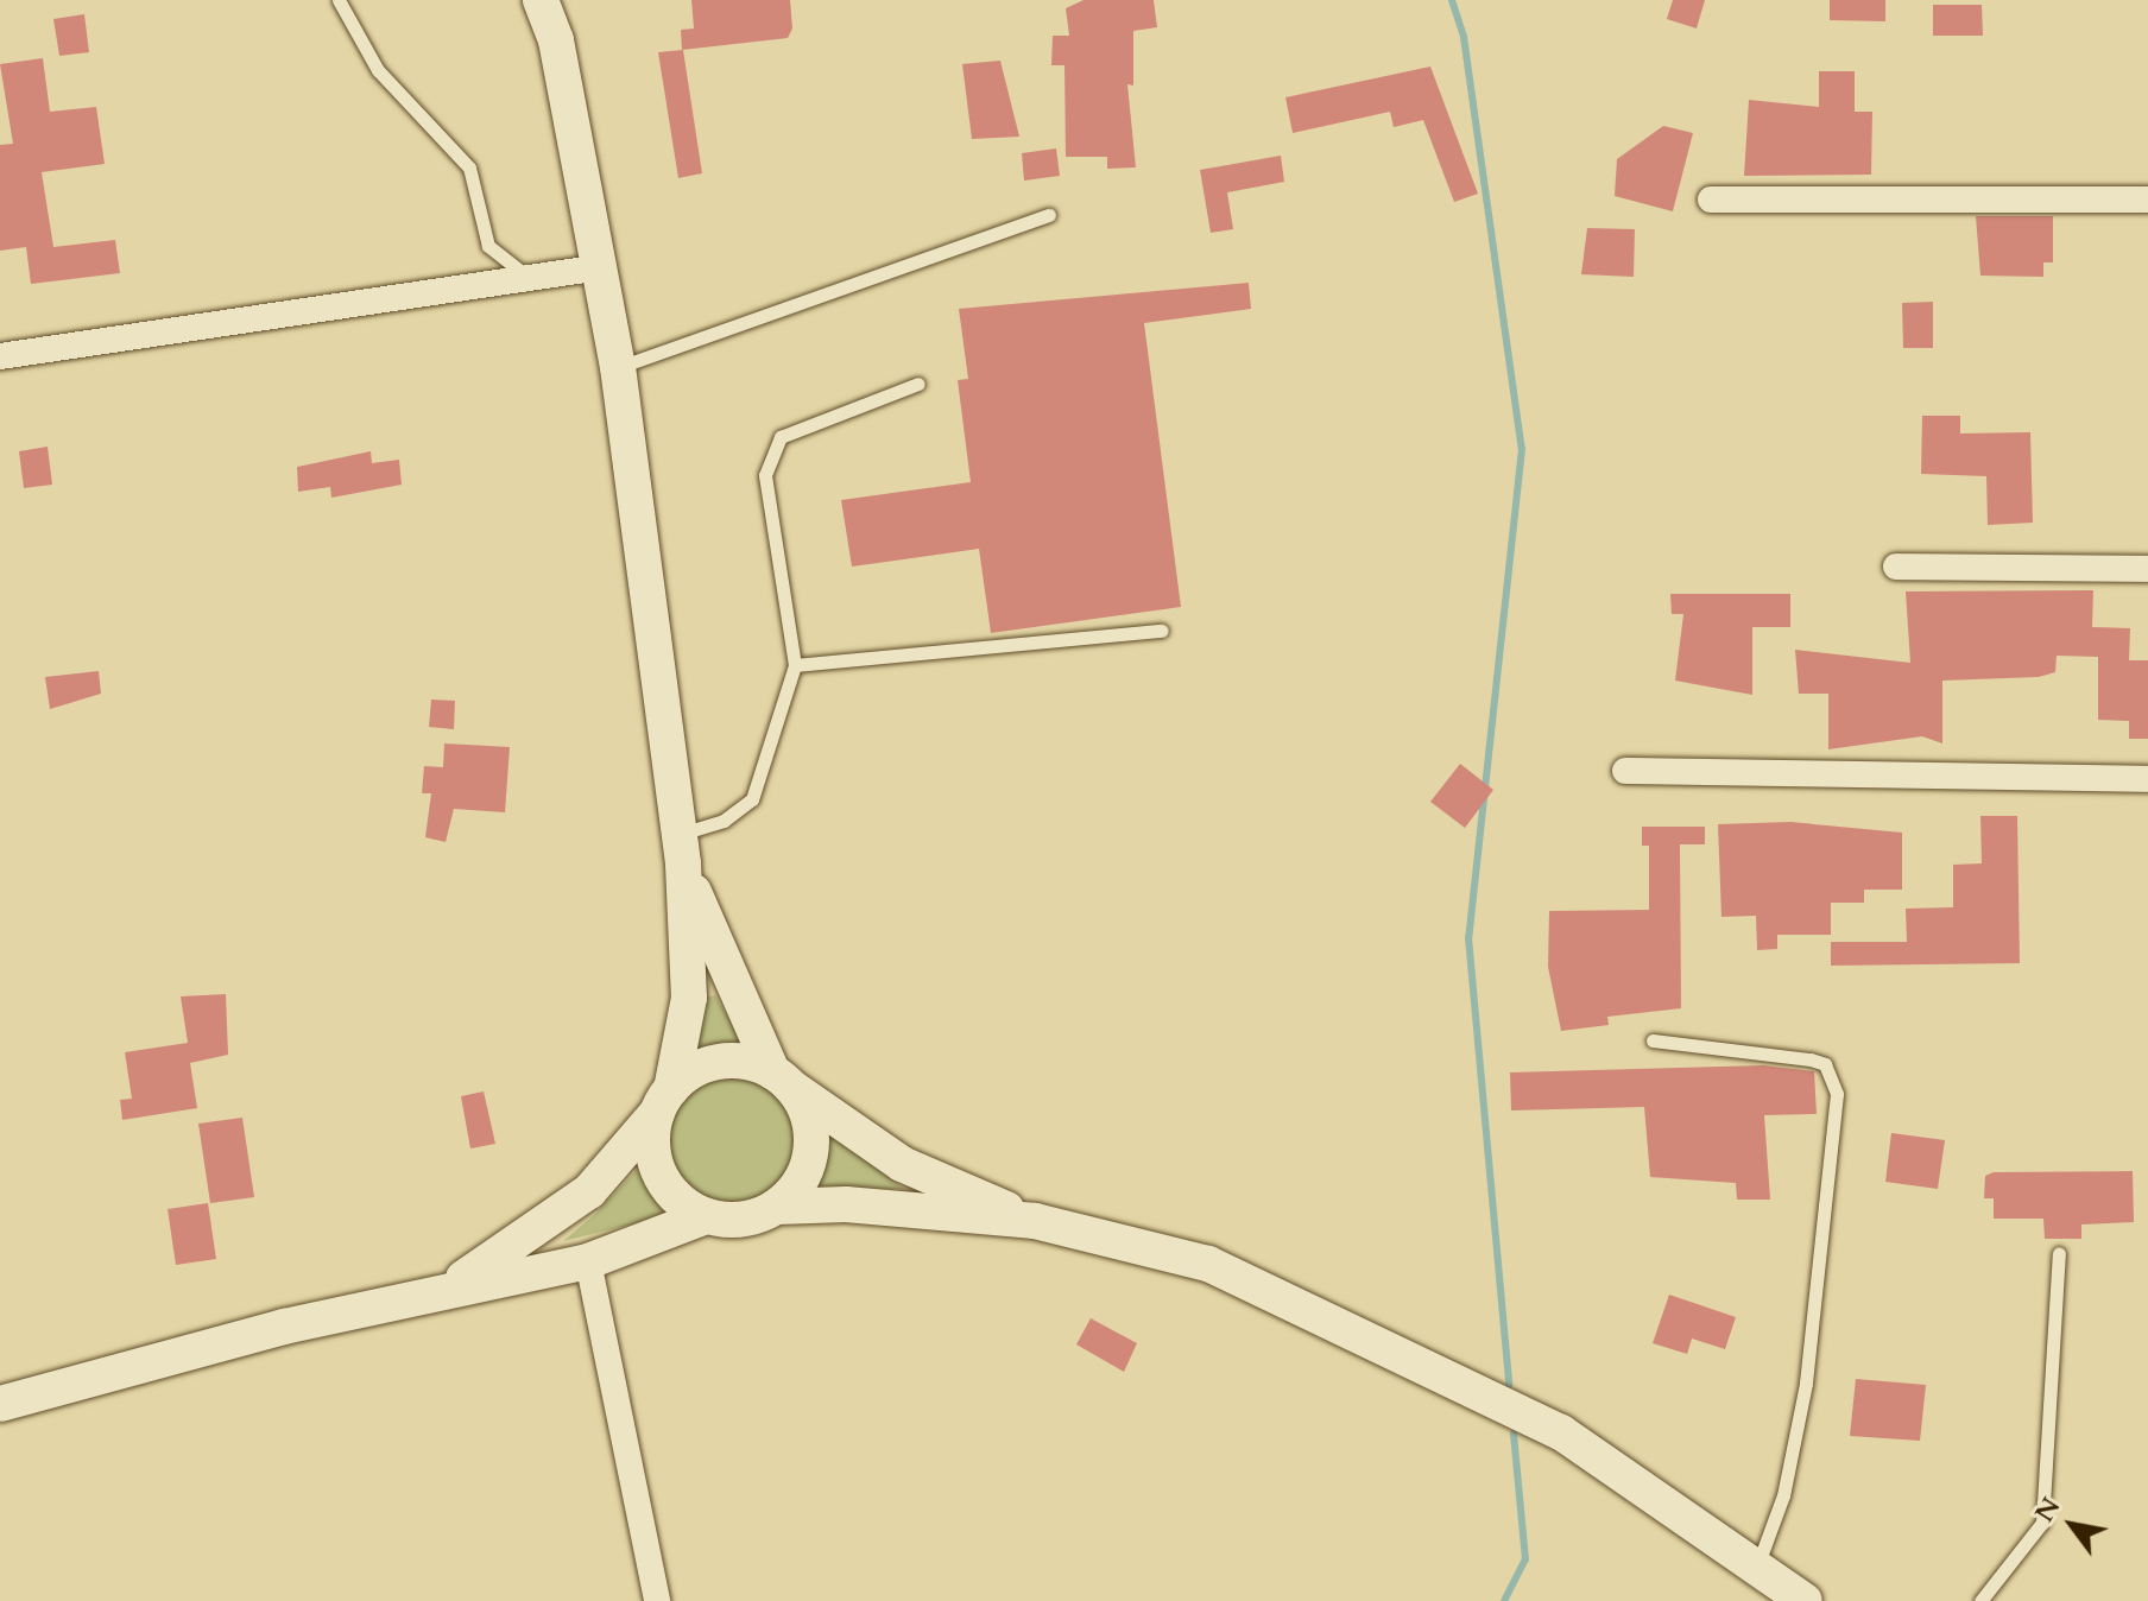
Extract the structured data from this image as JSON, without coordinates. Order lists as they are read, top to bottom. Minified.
{"north":"top left"}
